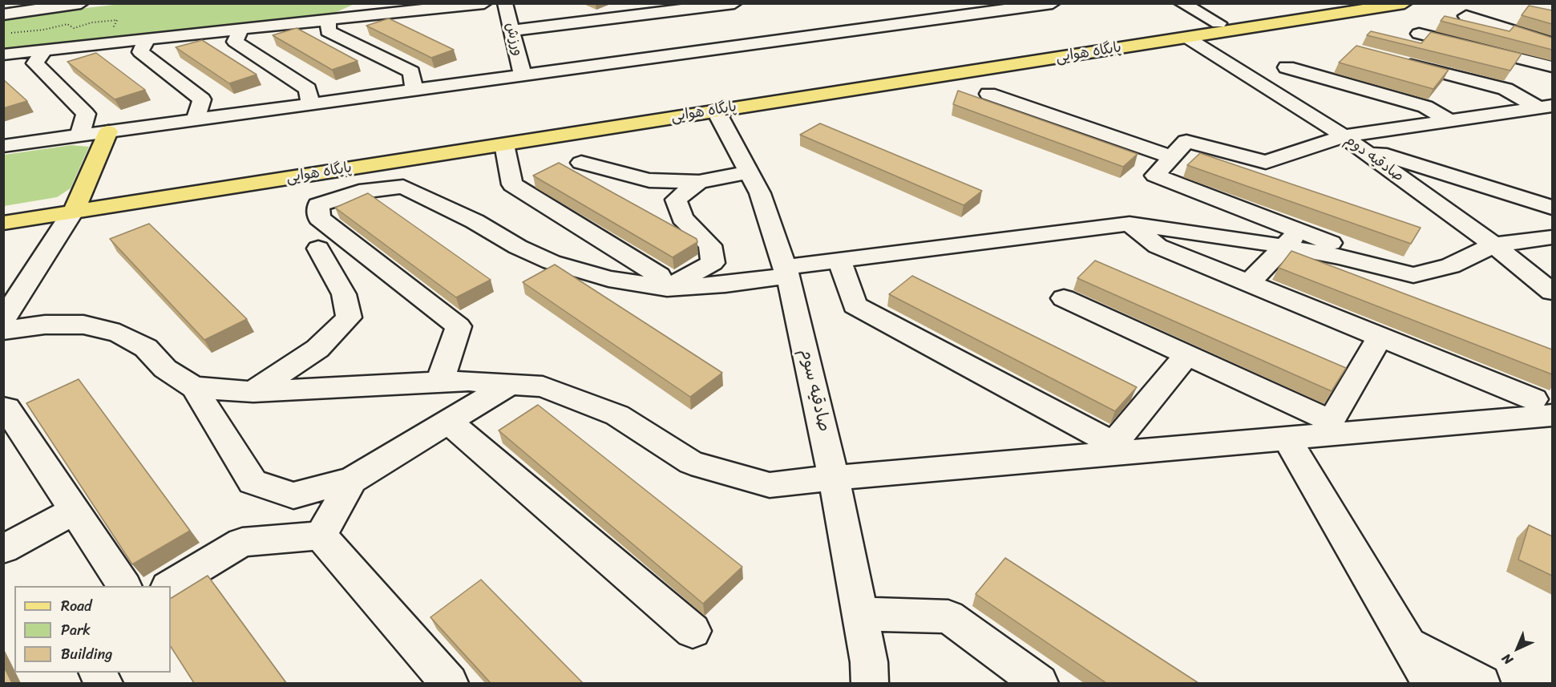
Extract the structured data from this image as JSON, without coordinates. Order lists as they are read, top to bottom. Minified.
{"streets":{"main road":["پایگاه هوایی"],"street":["ورزش","صادقیه دوم","صادقیه سوم"]},"crossings":[["پایگاه هوایی","صادقیه دوم"],["پایگاه هوایی","صادقیه سوم"]],"legend":["Road","Park","Building"],"north":"bottom left"}
